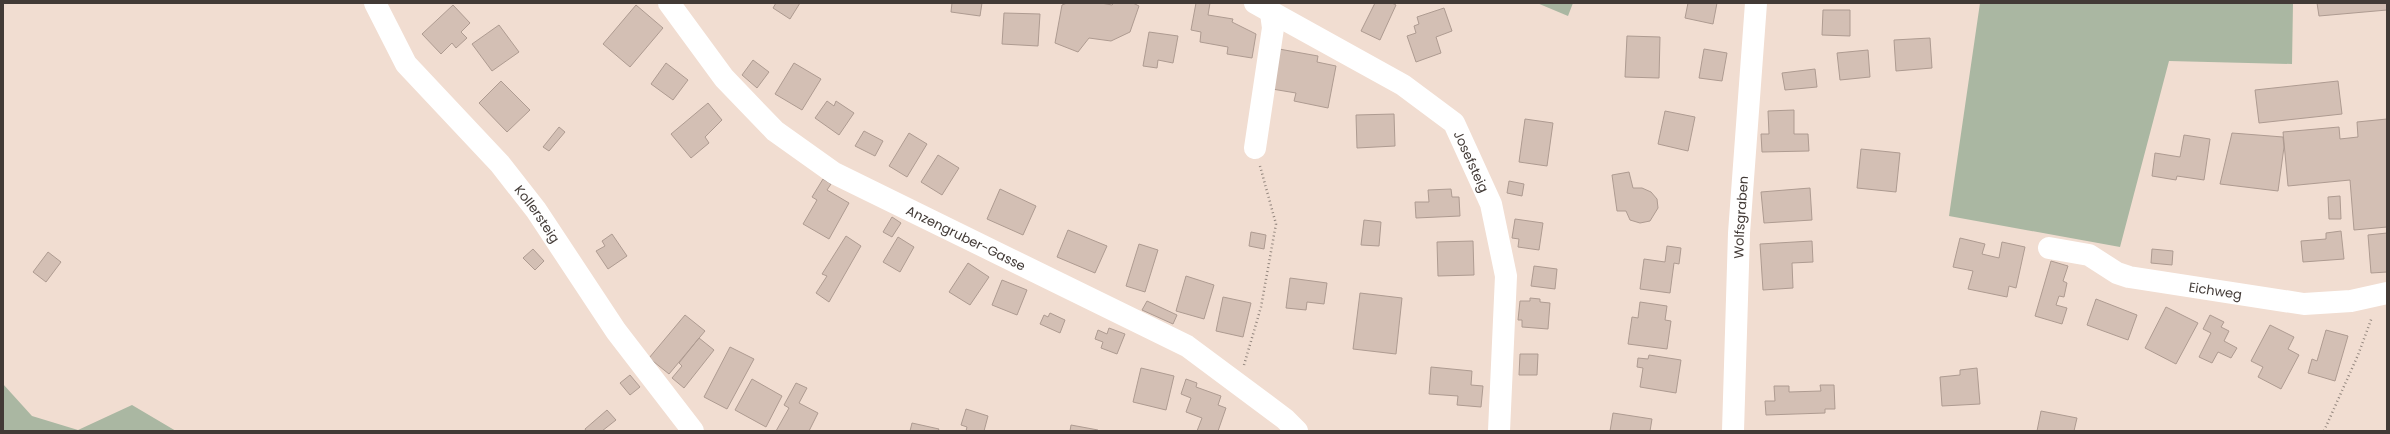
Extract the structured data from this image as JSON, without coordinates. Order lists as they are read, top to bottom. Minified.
{"streets":{"street":["Josefsteig","Kollersteig","Wolfsgraben","Anzengruber-Gasse","Eichweg"]}}
